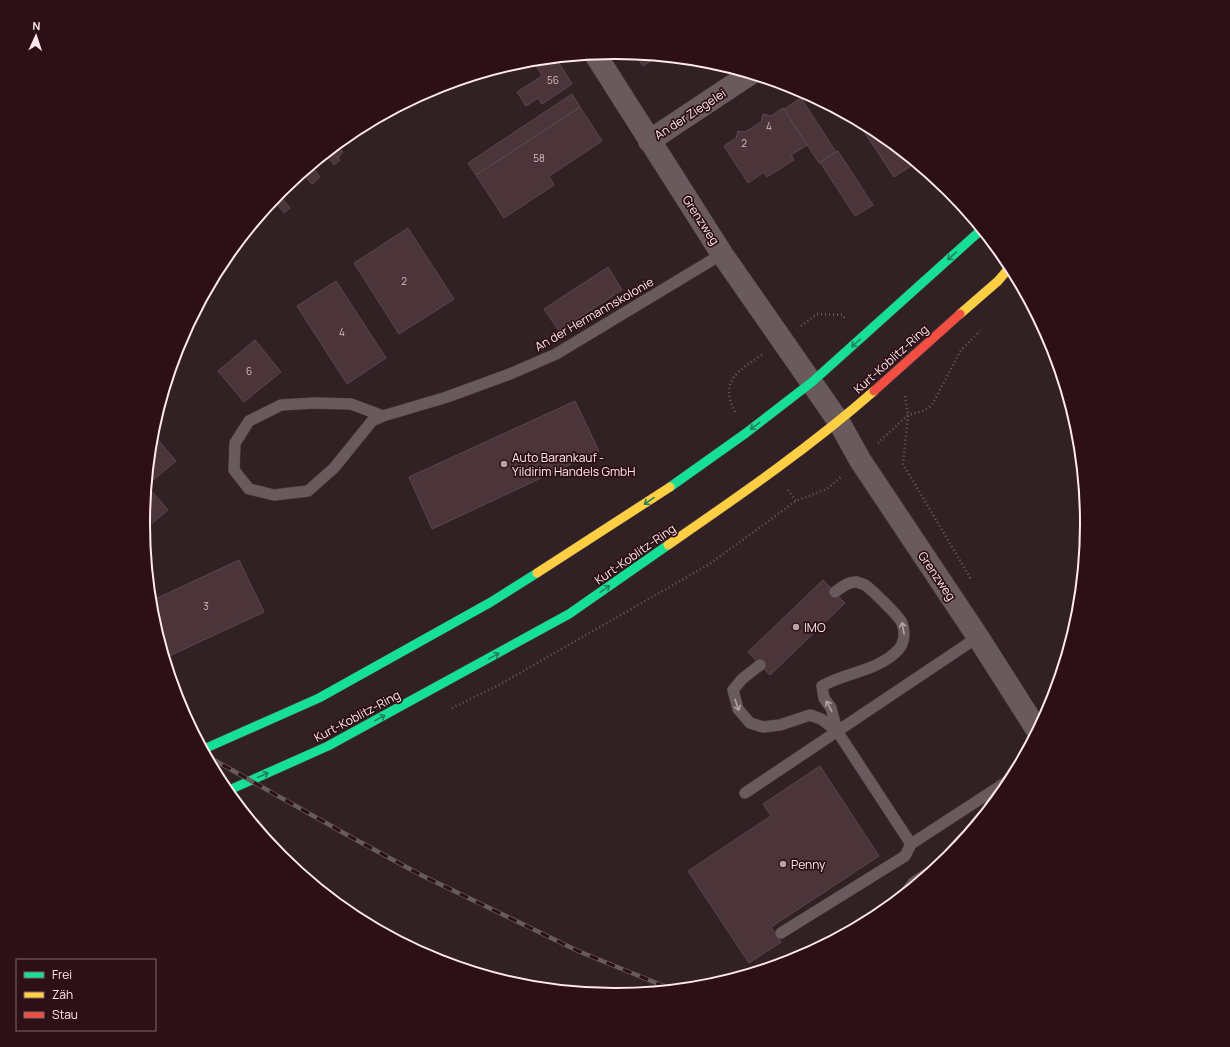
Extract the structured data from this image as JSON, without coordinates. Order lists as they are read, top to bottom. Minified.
{"streets":{"main road":["Kurt-Koblitz-Ring"],"street":["An der Ziegelei","Grenzweg"],"lane":["An der Hermannskolonie"]},"crossings":[["An der Ziegelei","Grenzweg"],["Grenzweg","An der Hermannskolonie"],["Grenzweg","Kurt-Koblitz-Ring"]],"places":["Auto Barankauf - Yildirim Handels GmbH","IMO","Penny"],"house_numbers":["56","4","2","58","2","4","6","3"],"legend":["Frei","Zäh","Stau"],"north":"top"}
